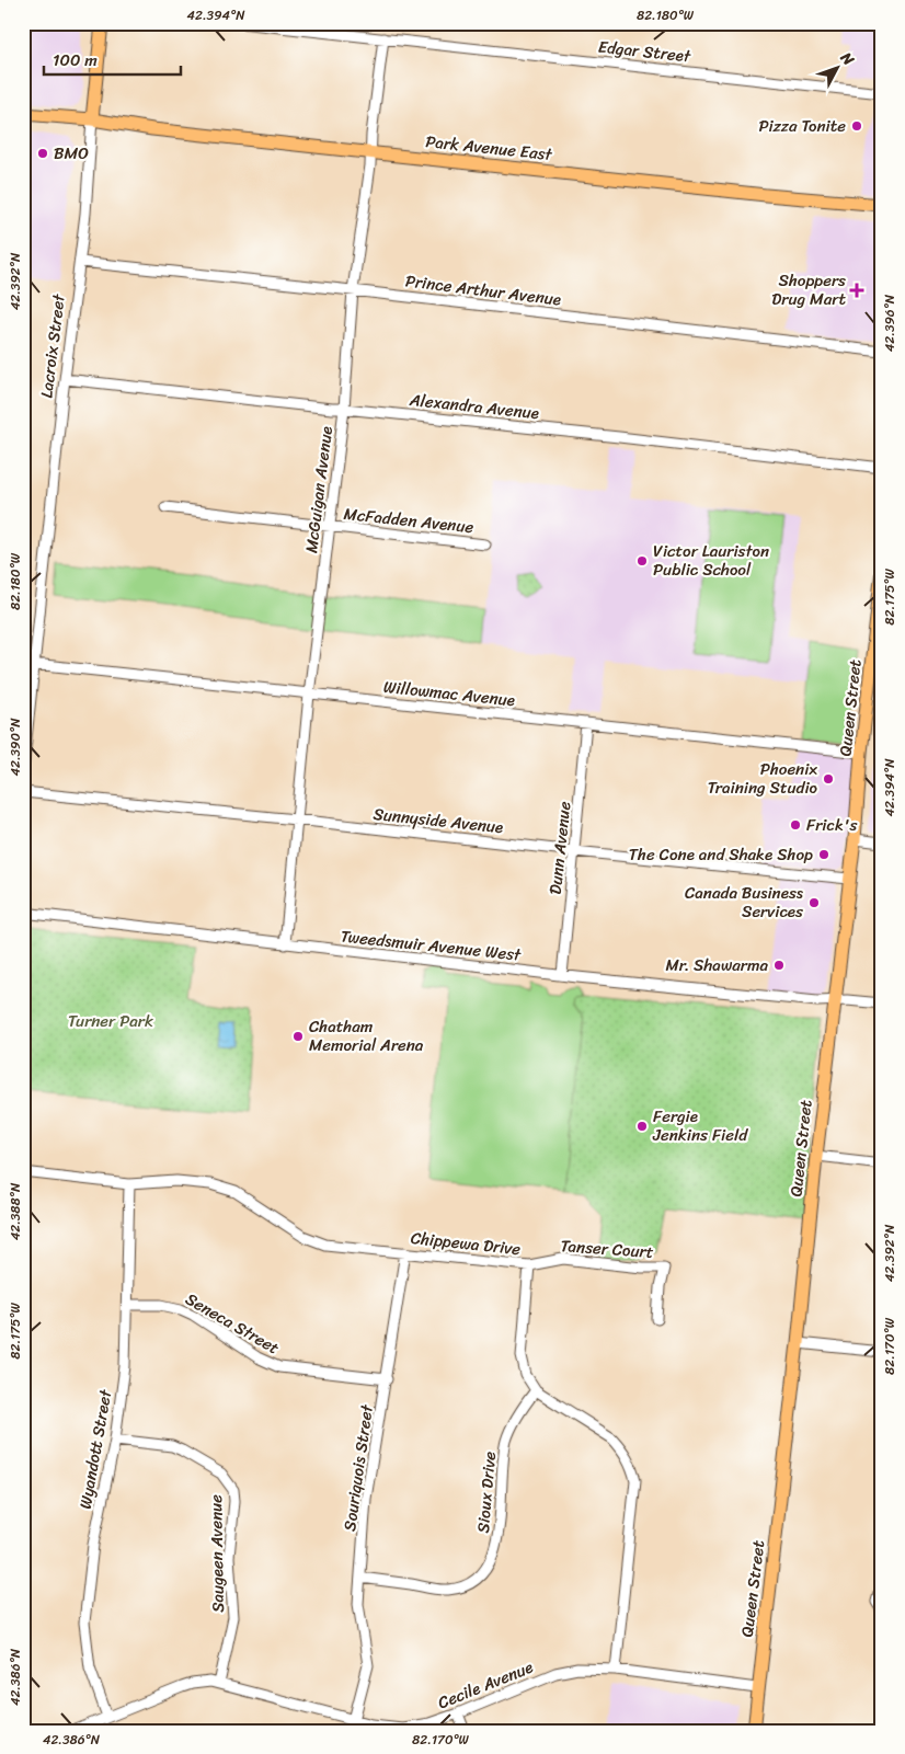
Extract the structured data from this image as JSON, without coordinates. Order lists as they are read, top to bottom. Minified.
{"streets":{"main road":["Park Avenue East","Lacroix Street","Queen Street"],"street":["Edgar Street","Prince Arthur Avenue","Alexandra Avenue","McGuigan Avenue","McFadden Avenue","Willowmac Avenue","Sunnyside Avenue","Dunn Avenue","Tweedsmuir Avenue West","Chippewa Drive","Tanser Court","Seneca Street","Wyandott Street","Souriquois Street","Sioux Drive","Saugeen Avenue","Cecile Avenue"]},"crossings":[["Edgar Street","McGuigan Avenue"],["Park Avenue East","Lacroix Street"],["Park Avenue East","McGuigan Avenue"],["Prince Arthur Avenue","Lacroix Street"],["Prince Arthur Avenue","McGuigan Avenue"],["Lacroix Street","Alexandra Avenue"],["Lacroix Street","Willowmac Avenue"],["Alexandra Avenue","McGuigan Avenue"],["McGuigan Avenue","McFadden Avenue"],["McGuigan Avenue","Willowmac Avenue"],["McGuigan Avenue","Sunnyside Avenue"],["McGuigan Avenue","Tweedsmuir Avenue West"],["Willowmac Avenue","Queen Street"],["Willowmac Avenue","Dunn Avenue"],["Queen Street","Sunnyside Avenue"],["Queen Street","Tweedsmuir Avenue West"],["Queen Street","Cecile Avenue"],["Sunnyside Avenue","Dunn Avenue"],["Dunn Avenue","Tweedsmuir Avenue West"],["Chippewa Drive","Tanser Court"],["Chippewa Drive","Wyandott Street"],["Chippewa Drive","Souriquois Street"],["Chippewa Drive","Sioux Drive"],["Seneca Street","Wyandott Street"],["Seneca Street","Souriquois Street"],["Wyandott Street","Saugeen Avenue"],["Wyandott Street","Cecile Avenue"],["Souriquois Street","Sioux Drive"],["Souriquois Street","Cecile Avenue"],["Saugeen Avenue","Cecile Avenue"]],"parks":["Turner Park"],"places":{"other":["Pizza Tonite","BMO","Victor Lauriston Public School","Phoenix Training Studio","Frick's","The Cone and Shake Shop","Canada Business Services","Mr. Shawarma","Chatham Memorial Arena","Fergie Jenkins Field"],"health":["Shoppers Drug Mart"]},"scale_bar":"100 m","north":"top right","coordinates":["42.394°N","82.180°W","42.392°N","42.396°N","82.175°W","42.390°N","42.388°N","82.170°W","42.386°N"]}
